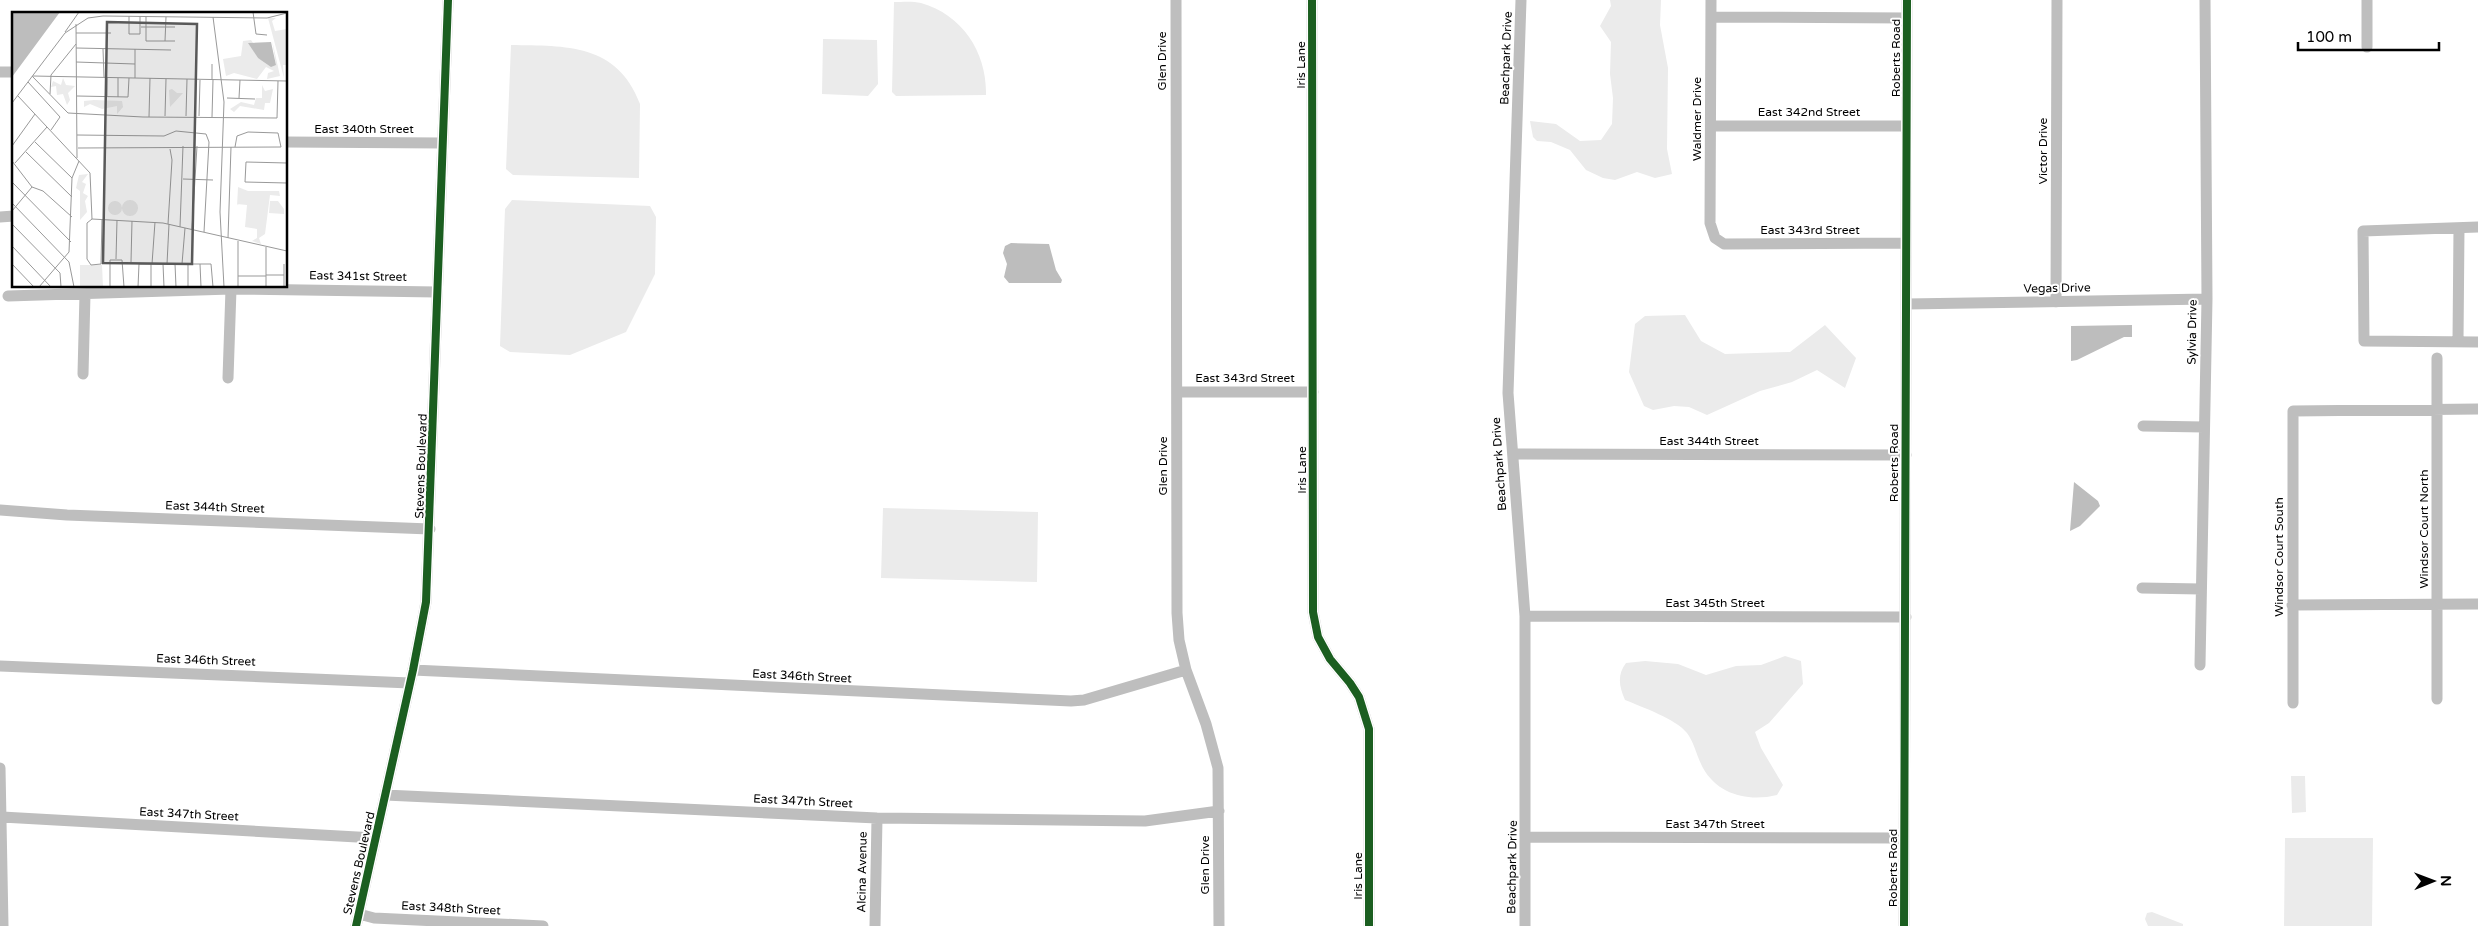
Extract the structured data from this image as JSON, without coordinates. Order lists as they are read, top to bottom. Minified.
{"streets":{"street":["Beachpark Drive","Roberts Road","Glen Drive","Iris Lane","East 342nd Street","Waldmer Drive","East 340th Street","Victor Drive","East 343rd Street","East 341st Street","Vegas Drive","Sylvia Drive","East 344th Street","Stevens Boulevard","Windsor Court North","Windsor Court South","East 345th Street","East 346th Street","East 347th Street","Alcina Avenue","East 348th Street"]},"crossings":[["Beachpark Drive","East 344th Street"],["Beachpark Drive","East 345th Street"],["Beachpark Drive","East 347th Street"],["Roberts Road","East 342nd Street"],["Roberts Road","East 343rd Street"],["Roberts Road","Vegas Drive"],["Roberts Road","East 344th Street"],["Roberts Road","East 345th Street"],["Roberts Road","East 347th Street"],["Glen Drive","East 343rd Street"],["Glen Drive","East 346th Street"],["Glen Drive","East 347th Street"],["Iris Lane","East 343rd Street"],["East 342nd Street","Waldmer Drive"],["Waldmer Drive","East 343rd Street"],["East 340th Street","Stevens Boulevard"],["Victor Drive","Vegas Drive"],["East 341st Street","Stevens Boulevard"],["Vegas Drive","Sylvia Drive"],["East 344th Street","Stevens Boulevard"],["Stevens Boulevard","East 346th Street"],["Stevens Boulevard","East 347th Street"],["Stevens Boulevard","East 348th Street"],["Windsor Court North","Windsor Court South"],["East 347th Street","Alcina Avenue"]],"scale_bar":"100 m","north":"right"}
